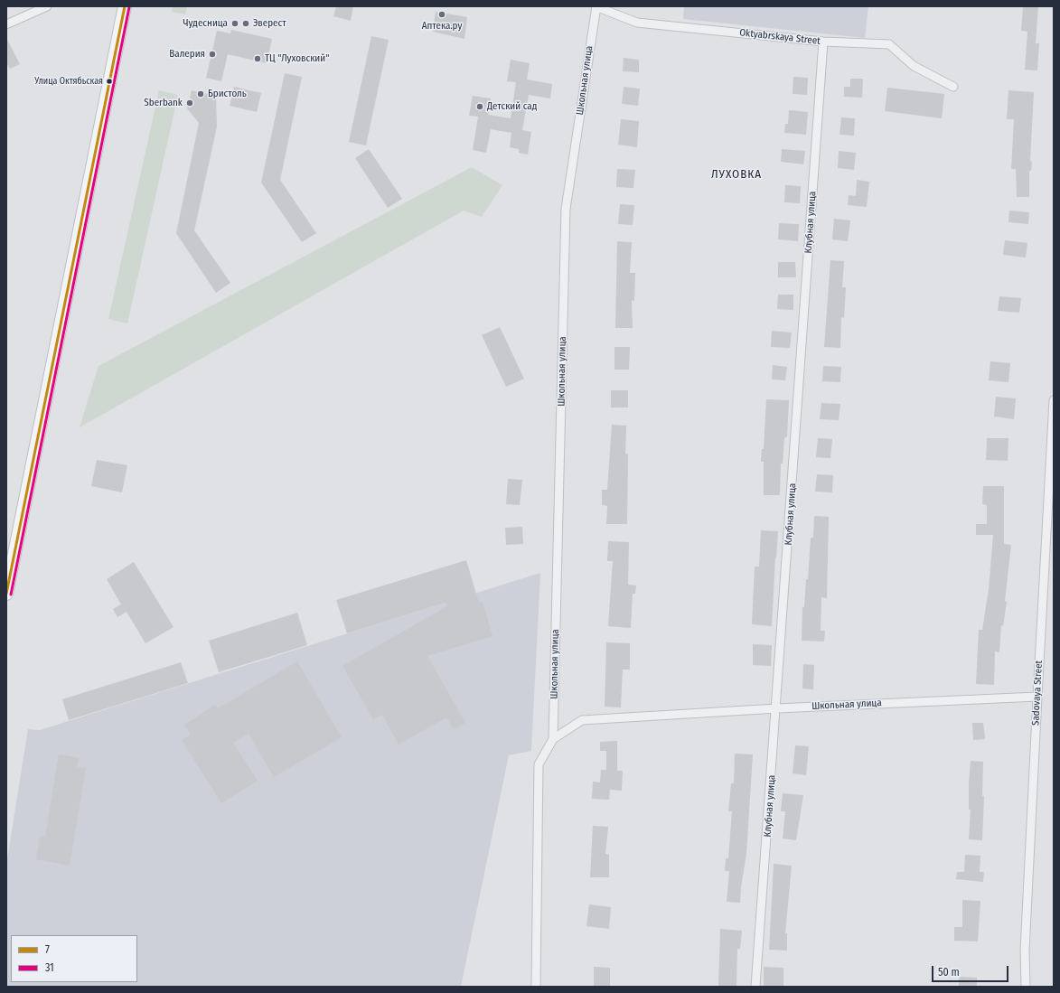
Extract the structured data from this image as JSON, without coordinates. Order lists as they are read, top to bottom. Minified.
{"streets":{"street":["Oktyabrskaya Street","Школьная улица","Клубная улица","Sadovaya Street"]},"crossings":[["Oktyabrskaya Street","Школьная улица"],["Oktyabrskaya Street","Клубная улица"],["Школьная улица","Клубная улица"],["Школьная улица","Sadovaya Street"]],"districts":["ЛУХОВКА"],"places":["Аптека.ру","Чудесница","Эверест","Валерия","ТЦ \"Луховский\"","Улица Октябьская","Бристоль","Sberbank","Детский сад"],"lines":["transit line 7","transit line 31"],"legend":["7","31"],"scale_bar":"50 m"}
